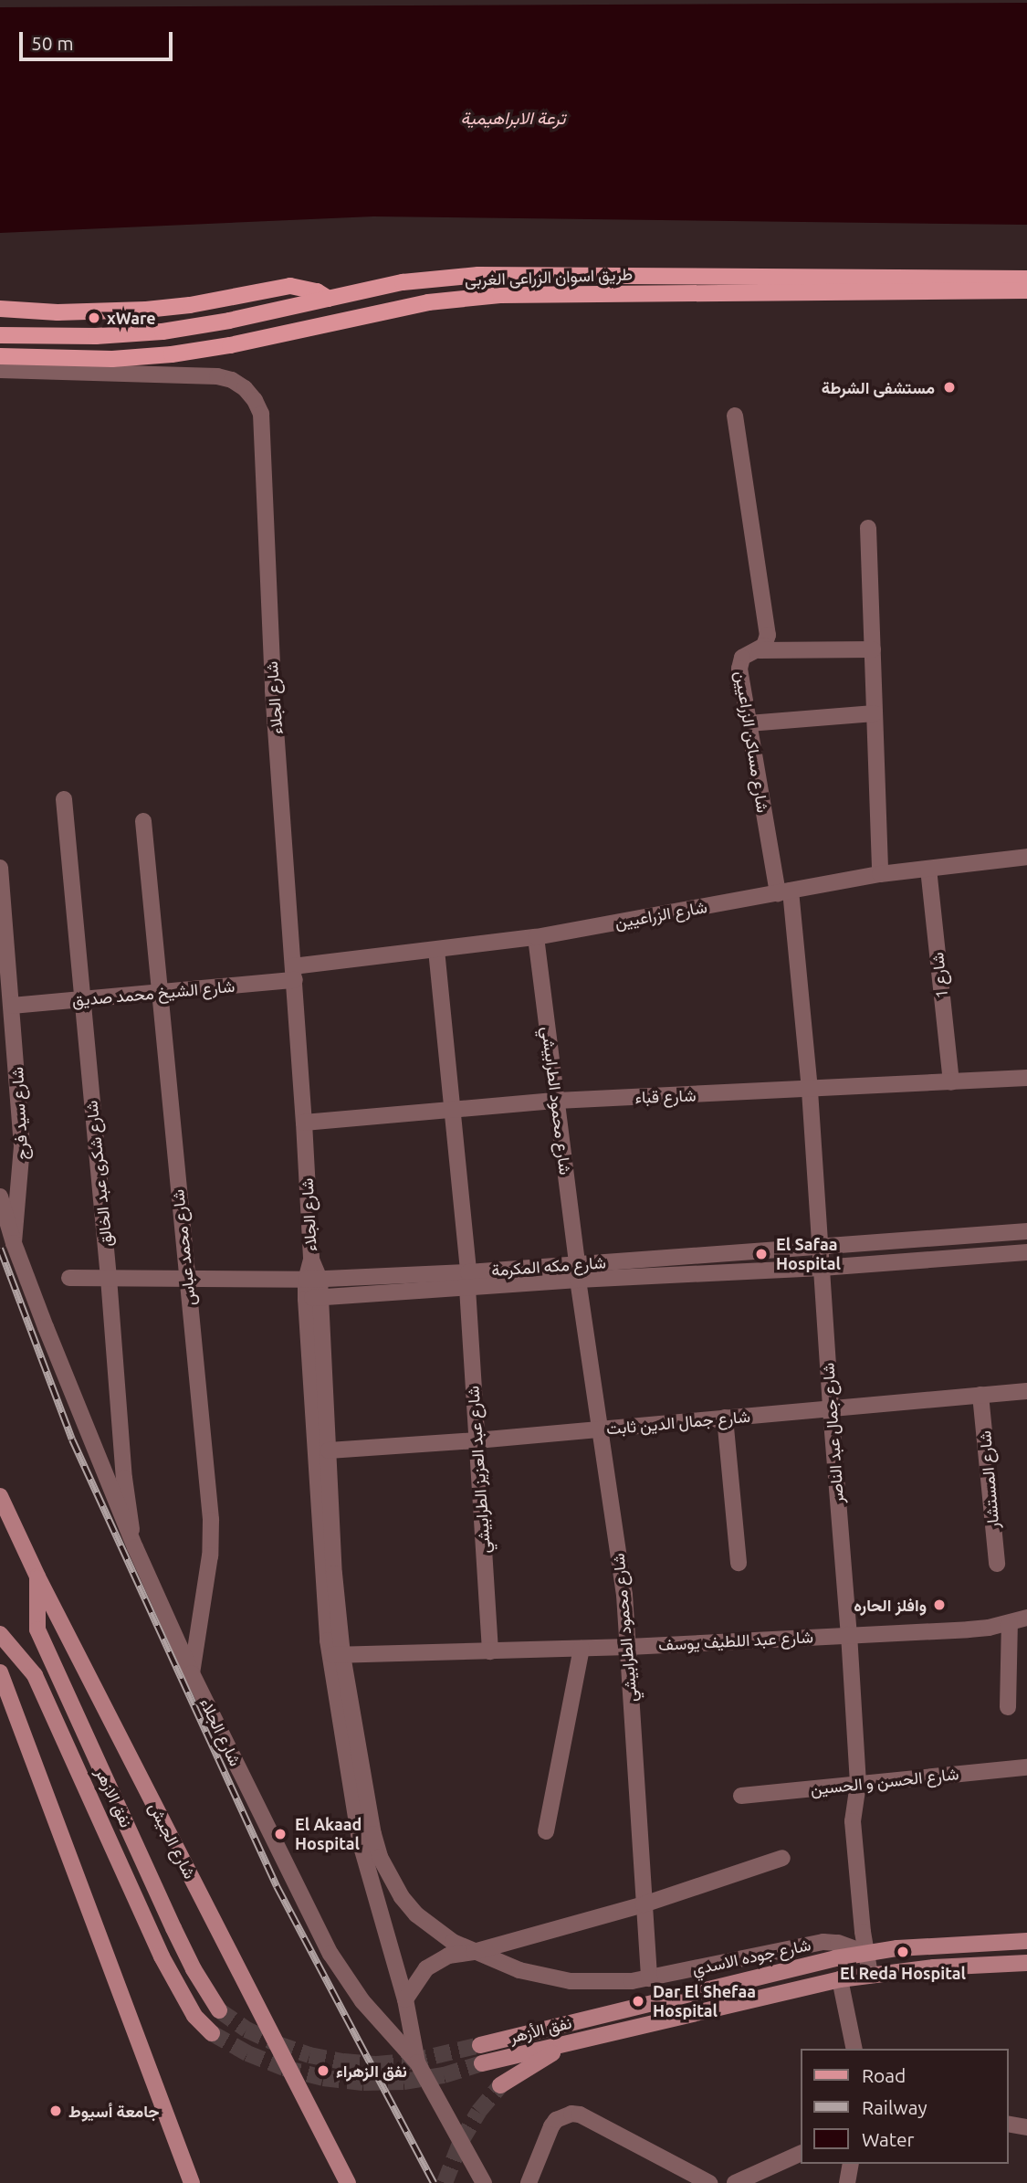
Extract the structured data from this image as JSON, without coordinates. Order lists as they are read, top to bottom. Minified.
{"streets":{"main road":["طريق اسوان الزراعى الغربى","نفق الازهر","شارع الجيش","شارع جوده الاسدي","نفق الأزهر"],"street":["شارع الجلاء","شارع مساكن الزراعيين","شارع الزراعيين","شارع 1","شارع الشيخ محمد صديق","شارع قباء","شارع محمود الطرابيشي","شارع سيد فرج","شارع شكرى عبد الخالق","شارع محمد عباس","شارع مكه المكرمة","شارع جمال الدين ثابت","شارع جمال عبد الناصر","شارع عبد العزيز الطرابيشي","شارع المستشار","شارع عبد اللطيف يوسف","شارع الحسن و الحسين"]},"crossings":[["شارع الجلاء","شارع الزراعيين"],["شارع الجلاء","شارع الشيخ محمد صديق"],["شارع الجلاء","شارع قباء"],["شارع الجلاء","شارع سيد فرج"],["شارع الجلاء","شارع شكرى عبد الخالق"],["شارع الجلاء","شارع محمد عباس"],["شارع الجلاء","شارع مكه المكرمة"],["شارع الجلاء","شارع جمال الدين ثابت"],["شارع الجلاء","شارع عبد اللطيف يوسف"],["شارع الجلاء","شارع جوده الاسدي"],["شارع مساكن الزراعيين","شارع الزراعيين"],["شارع مساكن الزراعيين","شارع جمال عبد الناصر"],["شارع الزراعيين","شارع 1"],["شارع الزراعيين","شارع الشيخ محمد صديق"],["شارع الزراعيين","شارع محمود الطرابيشي"],["شارع الزراعيين","شارع جمال عبد الناصر"],["شارع الزراعيين","شارع عبد العزيز الطرابيشي"],["شارع 1","شارع قباء"],["شارع الشيخ محمد صديق","شارع سيد فرج"],["شارع الشيخ محمد صديق","شارع شكرى عبد الخالق"],["شارع الشيخ محمد صديق","شارع محمد عباس"],["شارع قباء","شارع محمود الطرابيشي"],["شارع قباء","شارع جمال عبد الناصر"],["شارع قباء","شارع عبد العزيز الطرابيشي"],["شارع محمود الطرابيشي","شارع مكه المكرمة"],["شارع محمود الطرابيشي","شارع جمال الدين ثابت"],["شارع محمود الطرابيشي","شارع عبد اللطيف يوسف"],["شارع محمود الطرابيشي","شارع جوده الاسدي"],["شارع شكرى عبد الخالق","شارع مكه المكرمة"],["شارع محمد عباس","شارع مكه المكرمة"],["شارع مكه المكرمة","شارع جمال عبد الناصر"],["شارع مكه المكرمة","شارع عبد العزيز الطرابيشي"],["شارع جمال الدين ثابت","شارع جمال عبد الناصر"],["شارع جمال الدين ثابت","شارع عبد العزيز الطرابيشي"],["شارع جمال الدين ثابت","شارع المستشار"],["شارع جمال عبد الناصر","شارع عبد اللطيف يوسف"],["شارع جمال عبد الناصر","شارع الحسن و الحسين"],["شارع جمال عبد الناصر","شارع جوده الاسدي"],["شارع عبد العزيز الطرابيشي","شارع عبد اللطيف يوسف"],["نفق الازهر","شارع الجيش"],["شارع جوده الاسدي","نفق الأزهر"]],"water":["ترعة الابراهيمية"],"places":["xWare","مستشفى الشرطة","El Safaa Hospital","وافلز الحاره","El Akaad Hospital","El Reda Hospital","Dar El Shefaa Hospital","نفق الزهراء","جامعة أسيوط"],"legend":["Road","Railway","Water"],"scale_bar":"50 m"}
